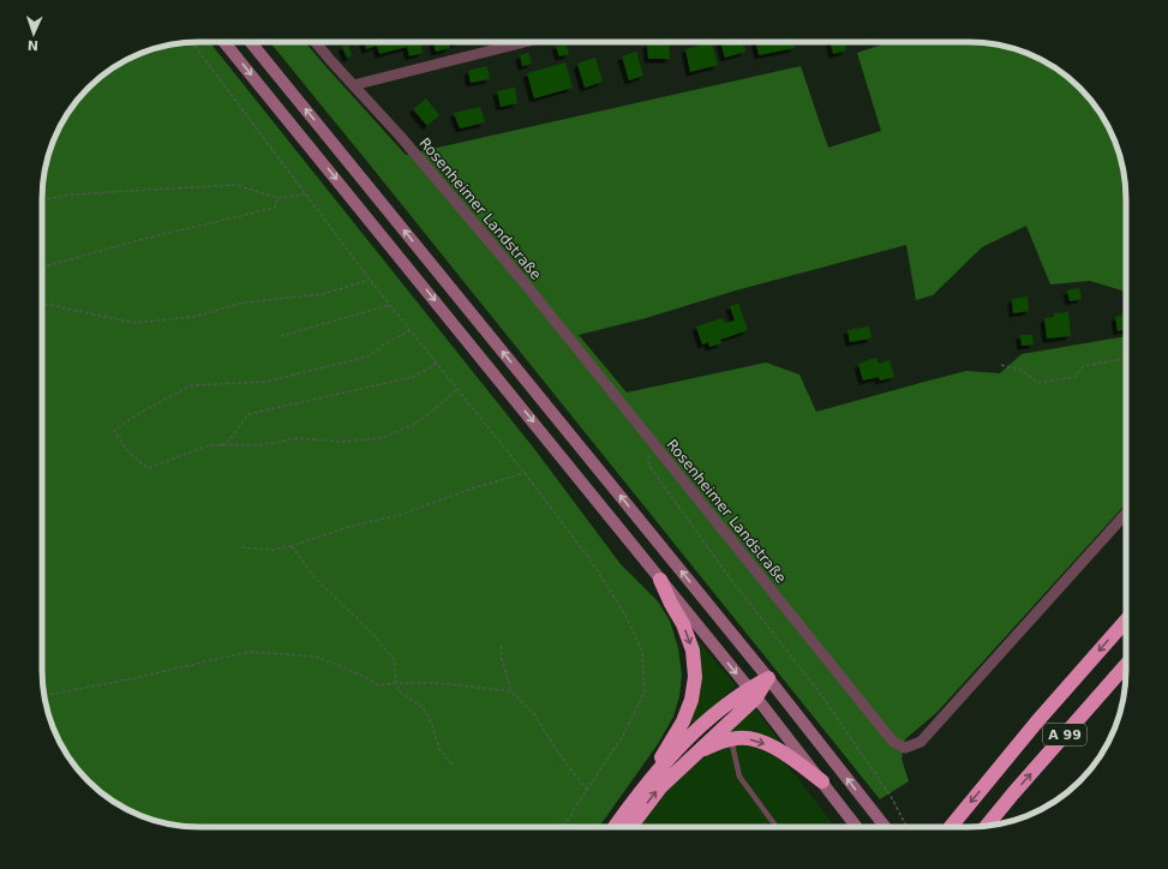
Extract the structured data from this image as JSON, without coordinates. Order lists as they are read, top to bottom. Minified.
{"streets":{"highway":["A 99"],"street":["Rosenheimer Landstraße"]},"north":"bottom"}
